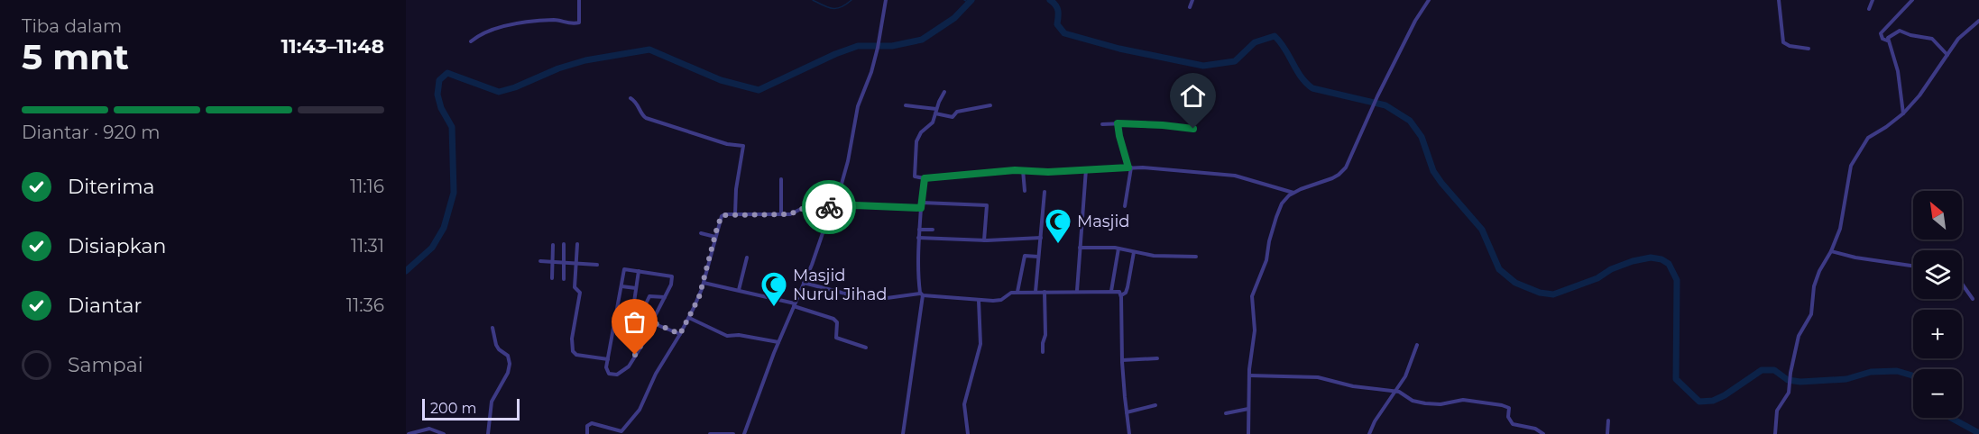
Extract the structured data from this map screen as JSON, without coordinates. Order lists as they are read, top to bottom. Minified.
{"places":{"mosque":["Masjid","Masjid Nurul Jihad"]},"scale_bar":"200 m","north":"top left","page":{"heading":["5 mnt","Tiba dalam","11:43–11:48"],"bar":"Diantar · 920 m","list":[["Diterima","11:16"],["Disiapkan","11:31"],["Diantar","11:36"],"Sampai"],"map_buttons":["+","−"],"scale":"200 m"}}
